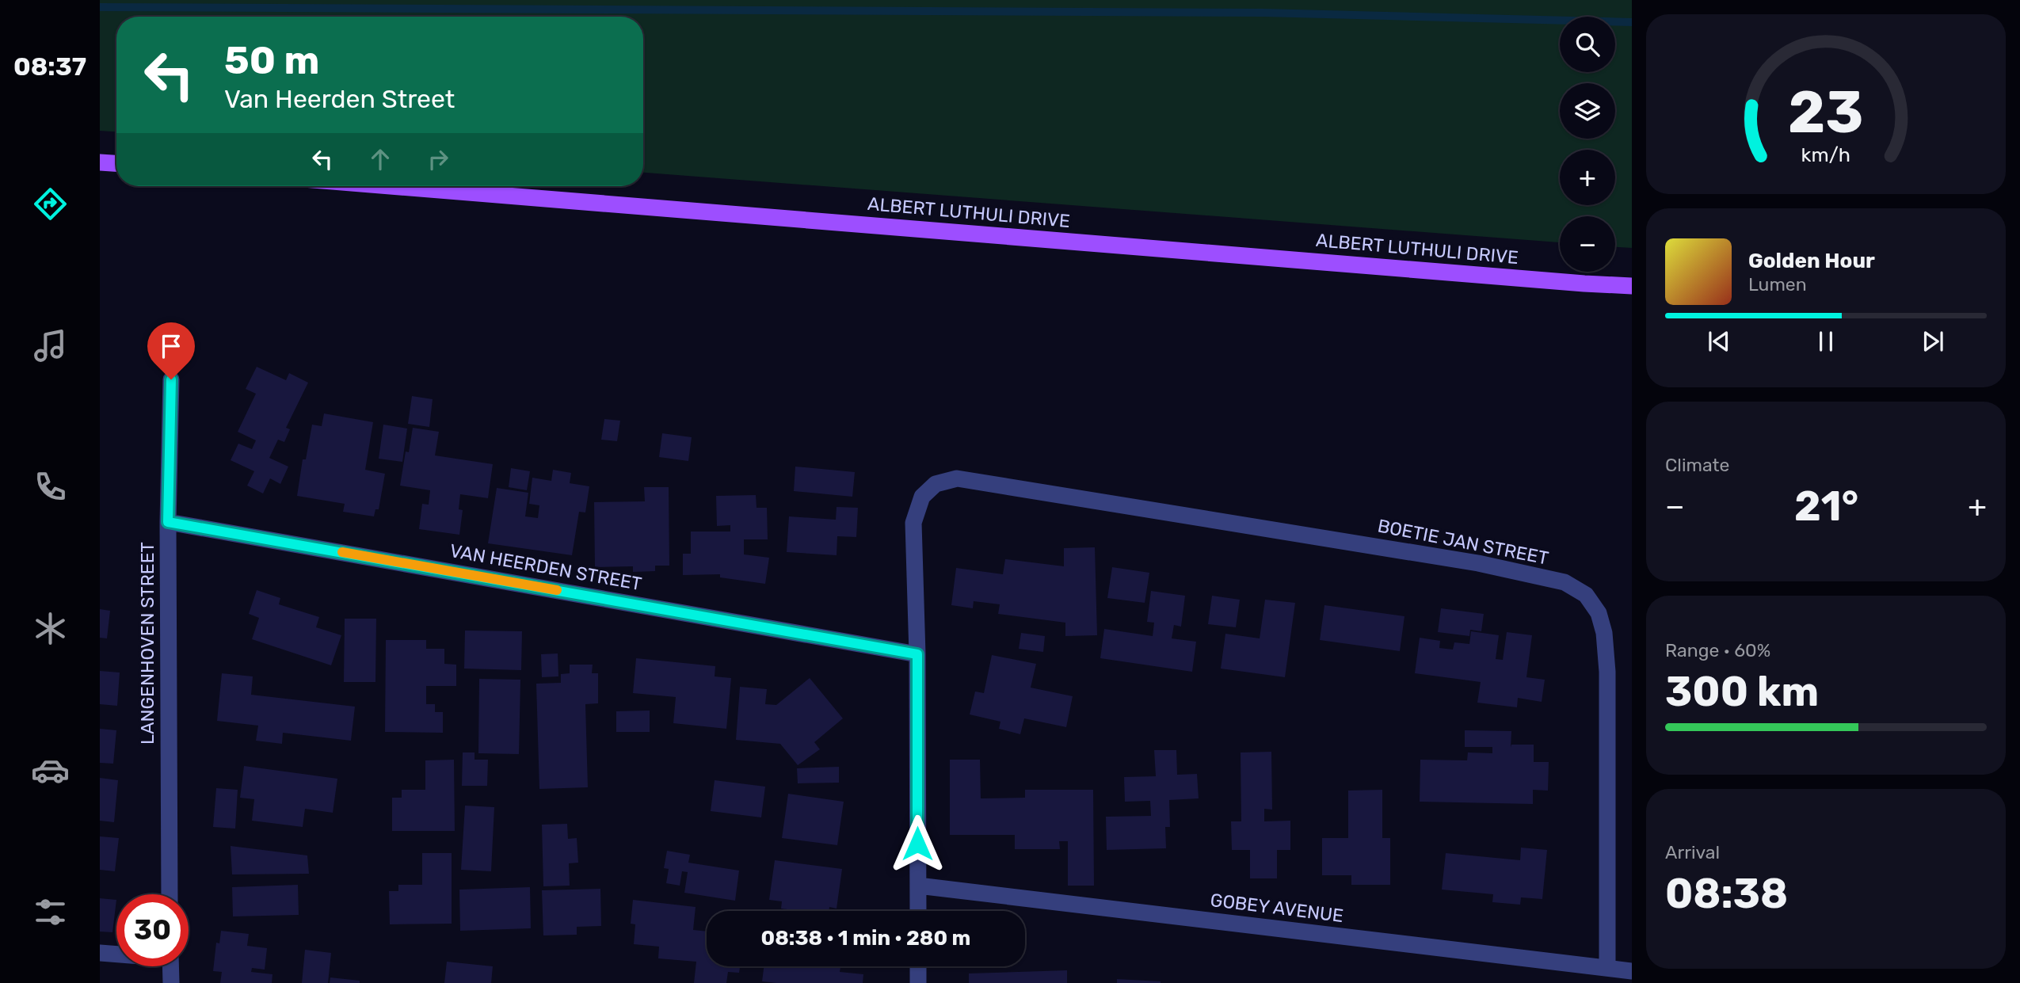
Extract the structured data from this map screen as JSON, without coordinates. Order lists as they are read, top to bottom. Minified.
{"streets":{"main road":["ALBERT LUTHULI DRIVE"],"street":["BOETIE JAN STREET","VAN HEERDEN STREET","LANGENHOVEN STREET","GOBEY AVENUE"]},"crossings":[["BOETIE JAN STREET","VAN HEERDEN STREET"],["BOETIE JAN STREET","GOBEY AVENUE"],["VAN HEERDEN STREET","LANGENHOVEN STREET"]],"page":{"tabs":"08:37","map_buttons":["+","−"],"turn":["50 m","Van Heerden Street"],"song":["Golden Hour","Lumen"],"tile":["Climate",["Range · 60%","300 km"],["Arrival","08:38"]],"heat":["−","21°","+"],"limit":"30","trip":"08:38 · 1 min · 280 m","gauge":["23","km/h"]}}
